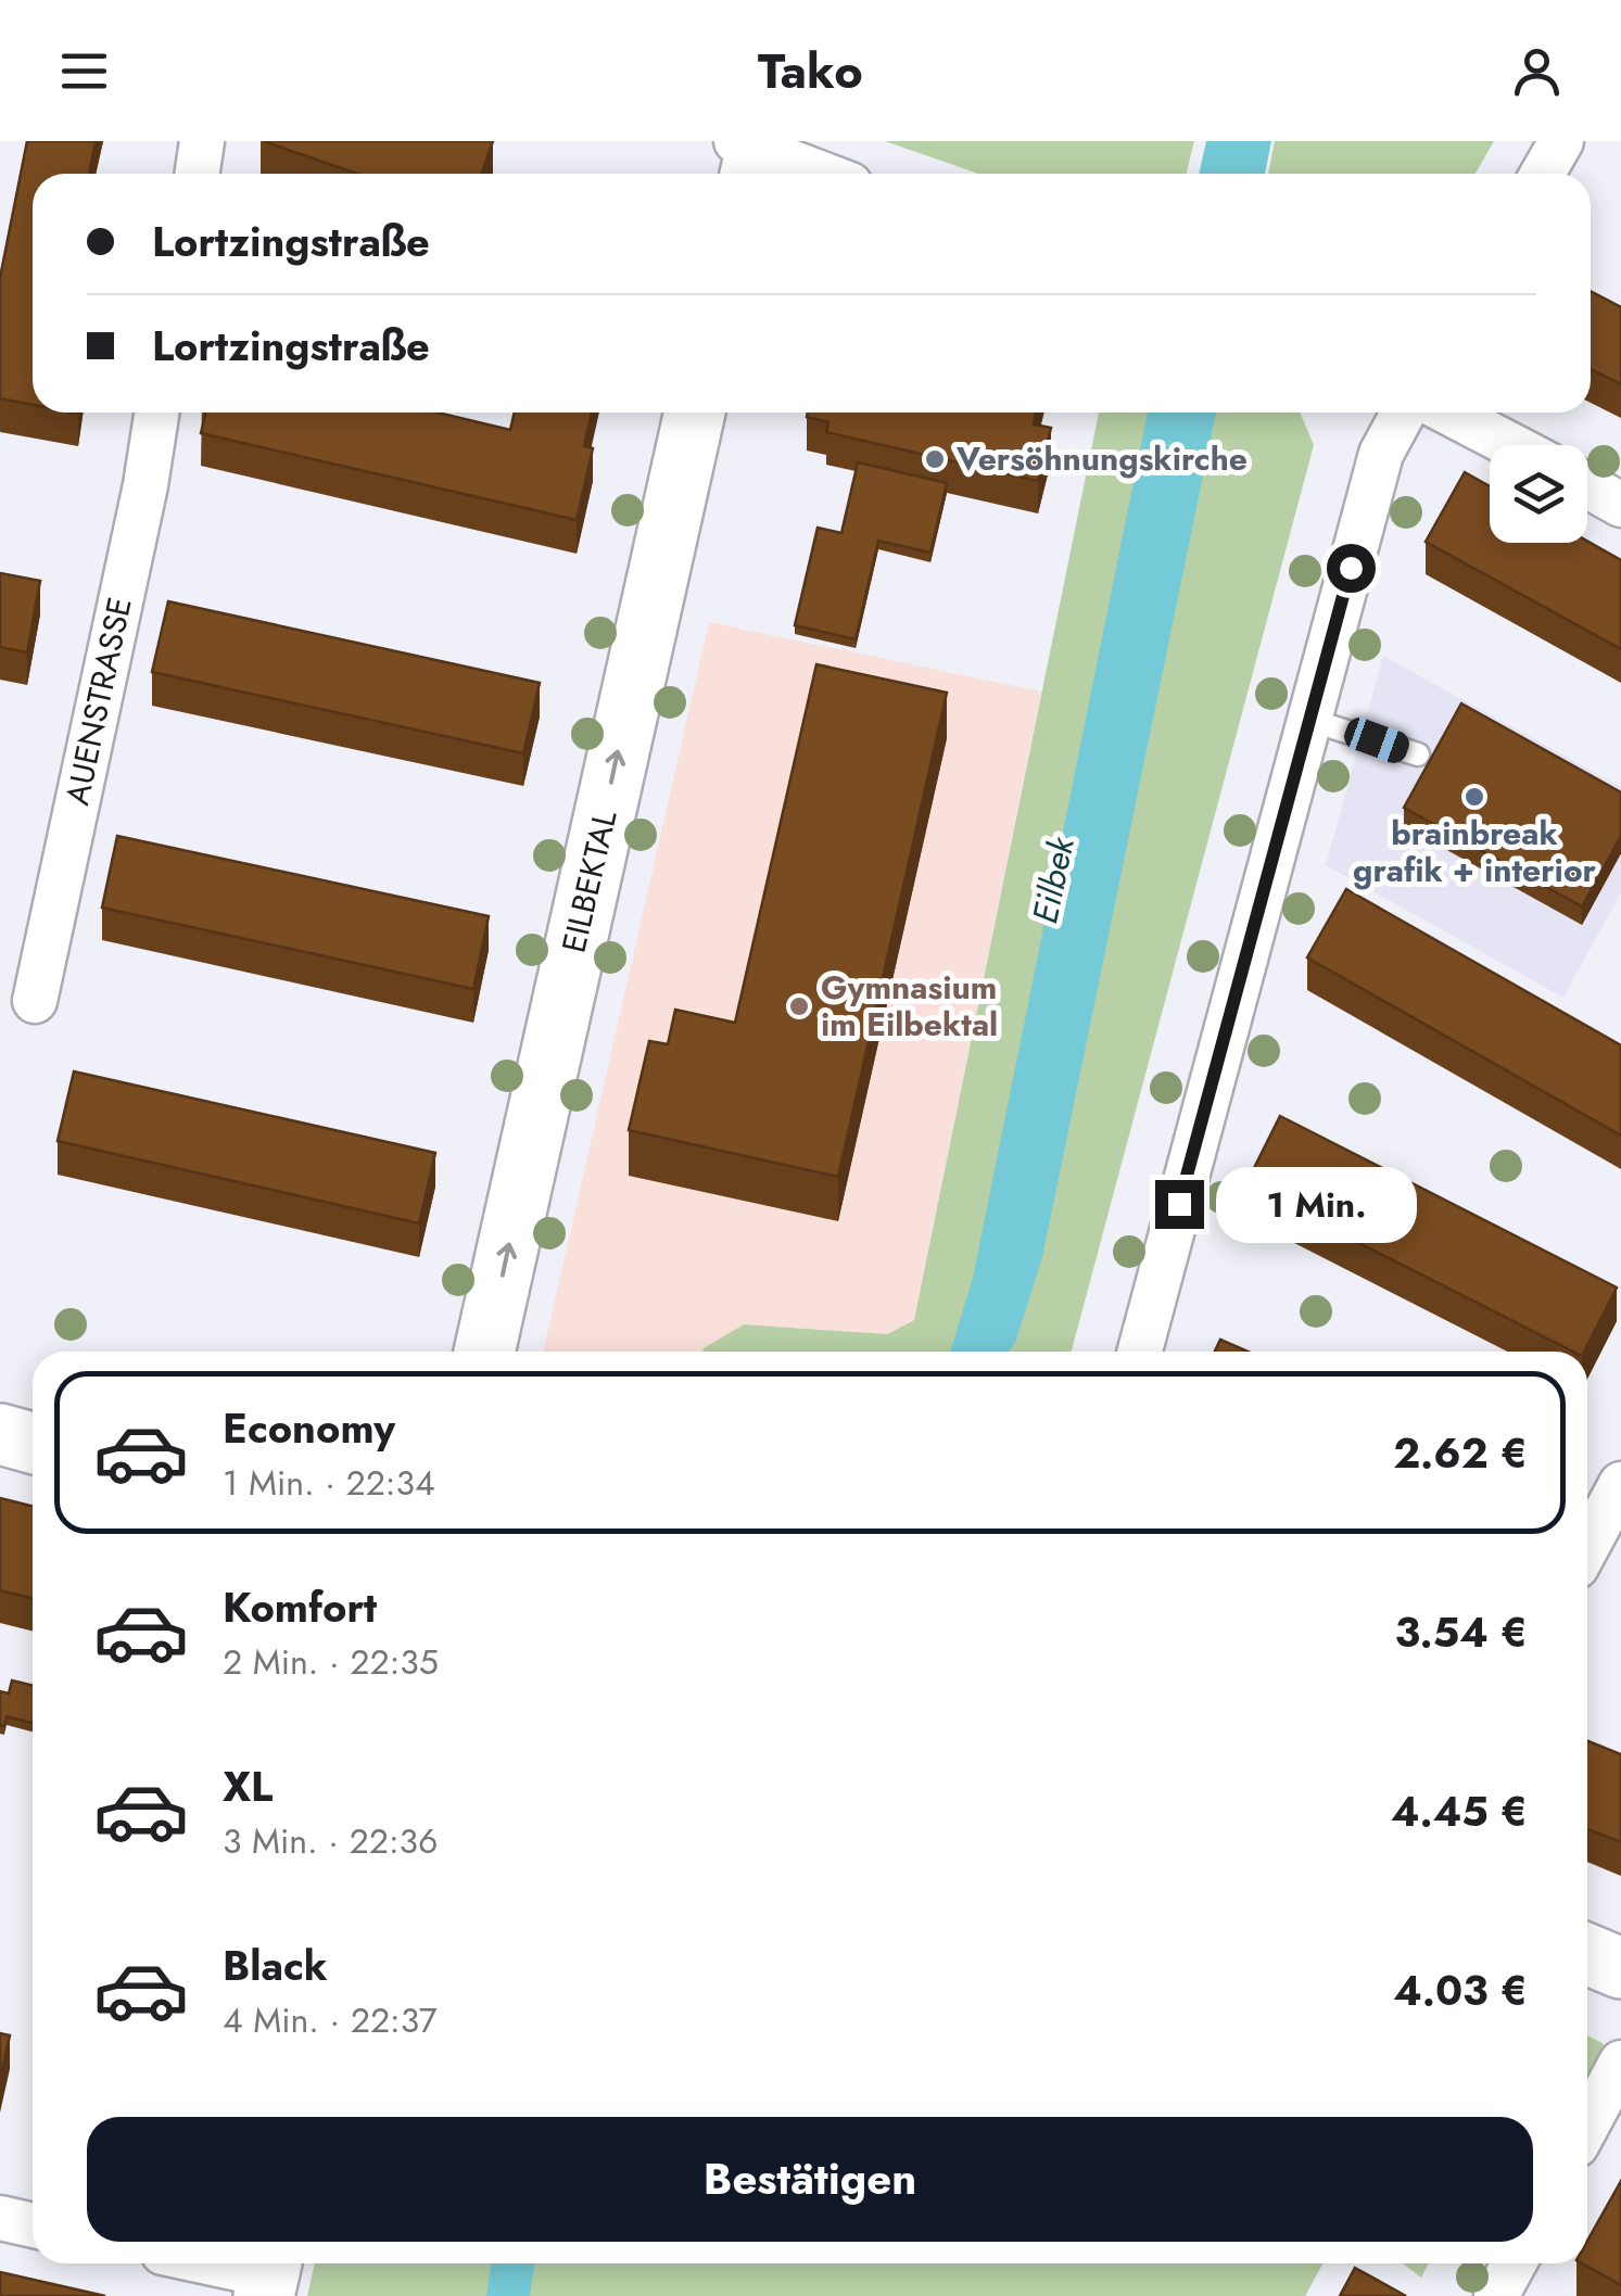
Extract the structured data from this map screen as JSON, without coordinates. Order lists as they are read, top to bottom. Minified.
{"streets":{"street":["AUENSTRASSE","EILBEKTAL"]},"one_way":["EILBEKTAL"],"water":["Eilbek"],"places":["Versöhnungskirche","brainbreak grafik + interior","Gymnasium im Eilbektal"],"page":{"header":"Tako","banner":["Lortzingstraße","Lortzingstraße"],"bubble":"1 Min.","list":[{"name":"Economy","note":"1 Min. · 22:34","value":"2.62 €"},{"name":"Komfort","note":"2 Min. · 22:35","value":"3.54 €"},{"name":"XL","note":"3 Min. · 22:36","value":"4.45 €"},{"name":"Black","note":"4 Min. · 22:37","value":"4.03 €"}],"buttons":"Bestätigen"}}
